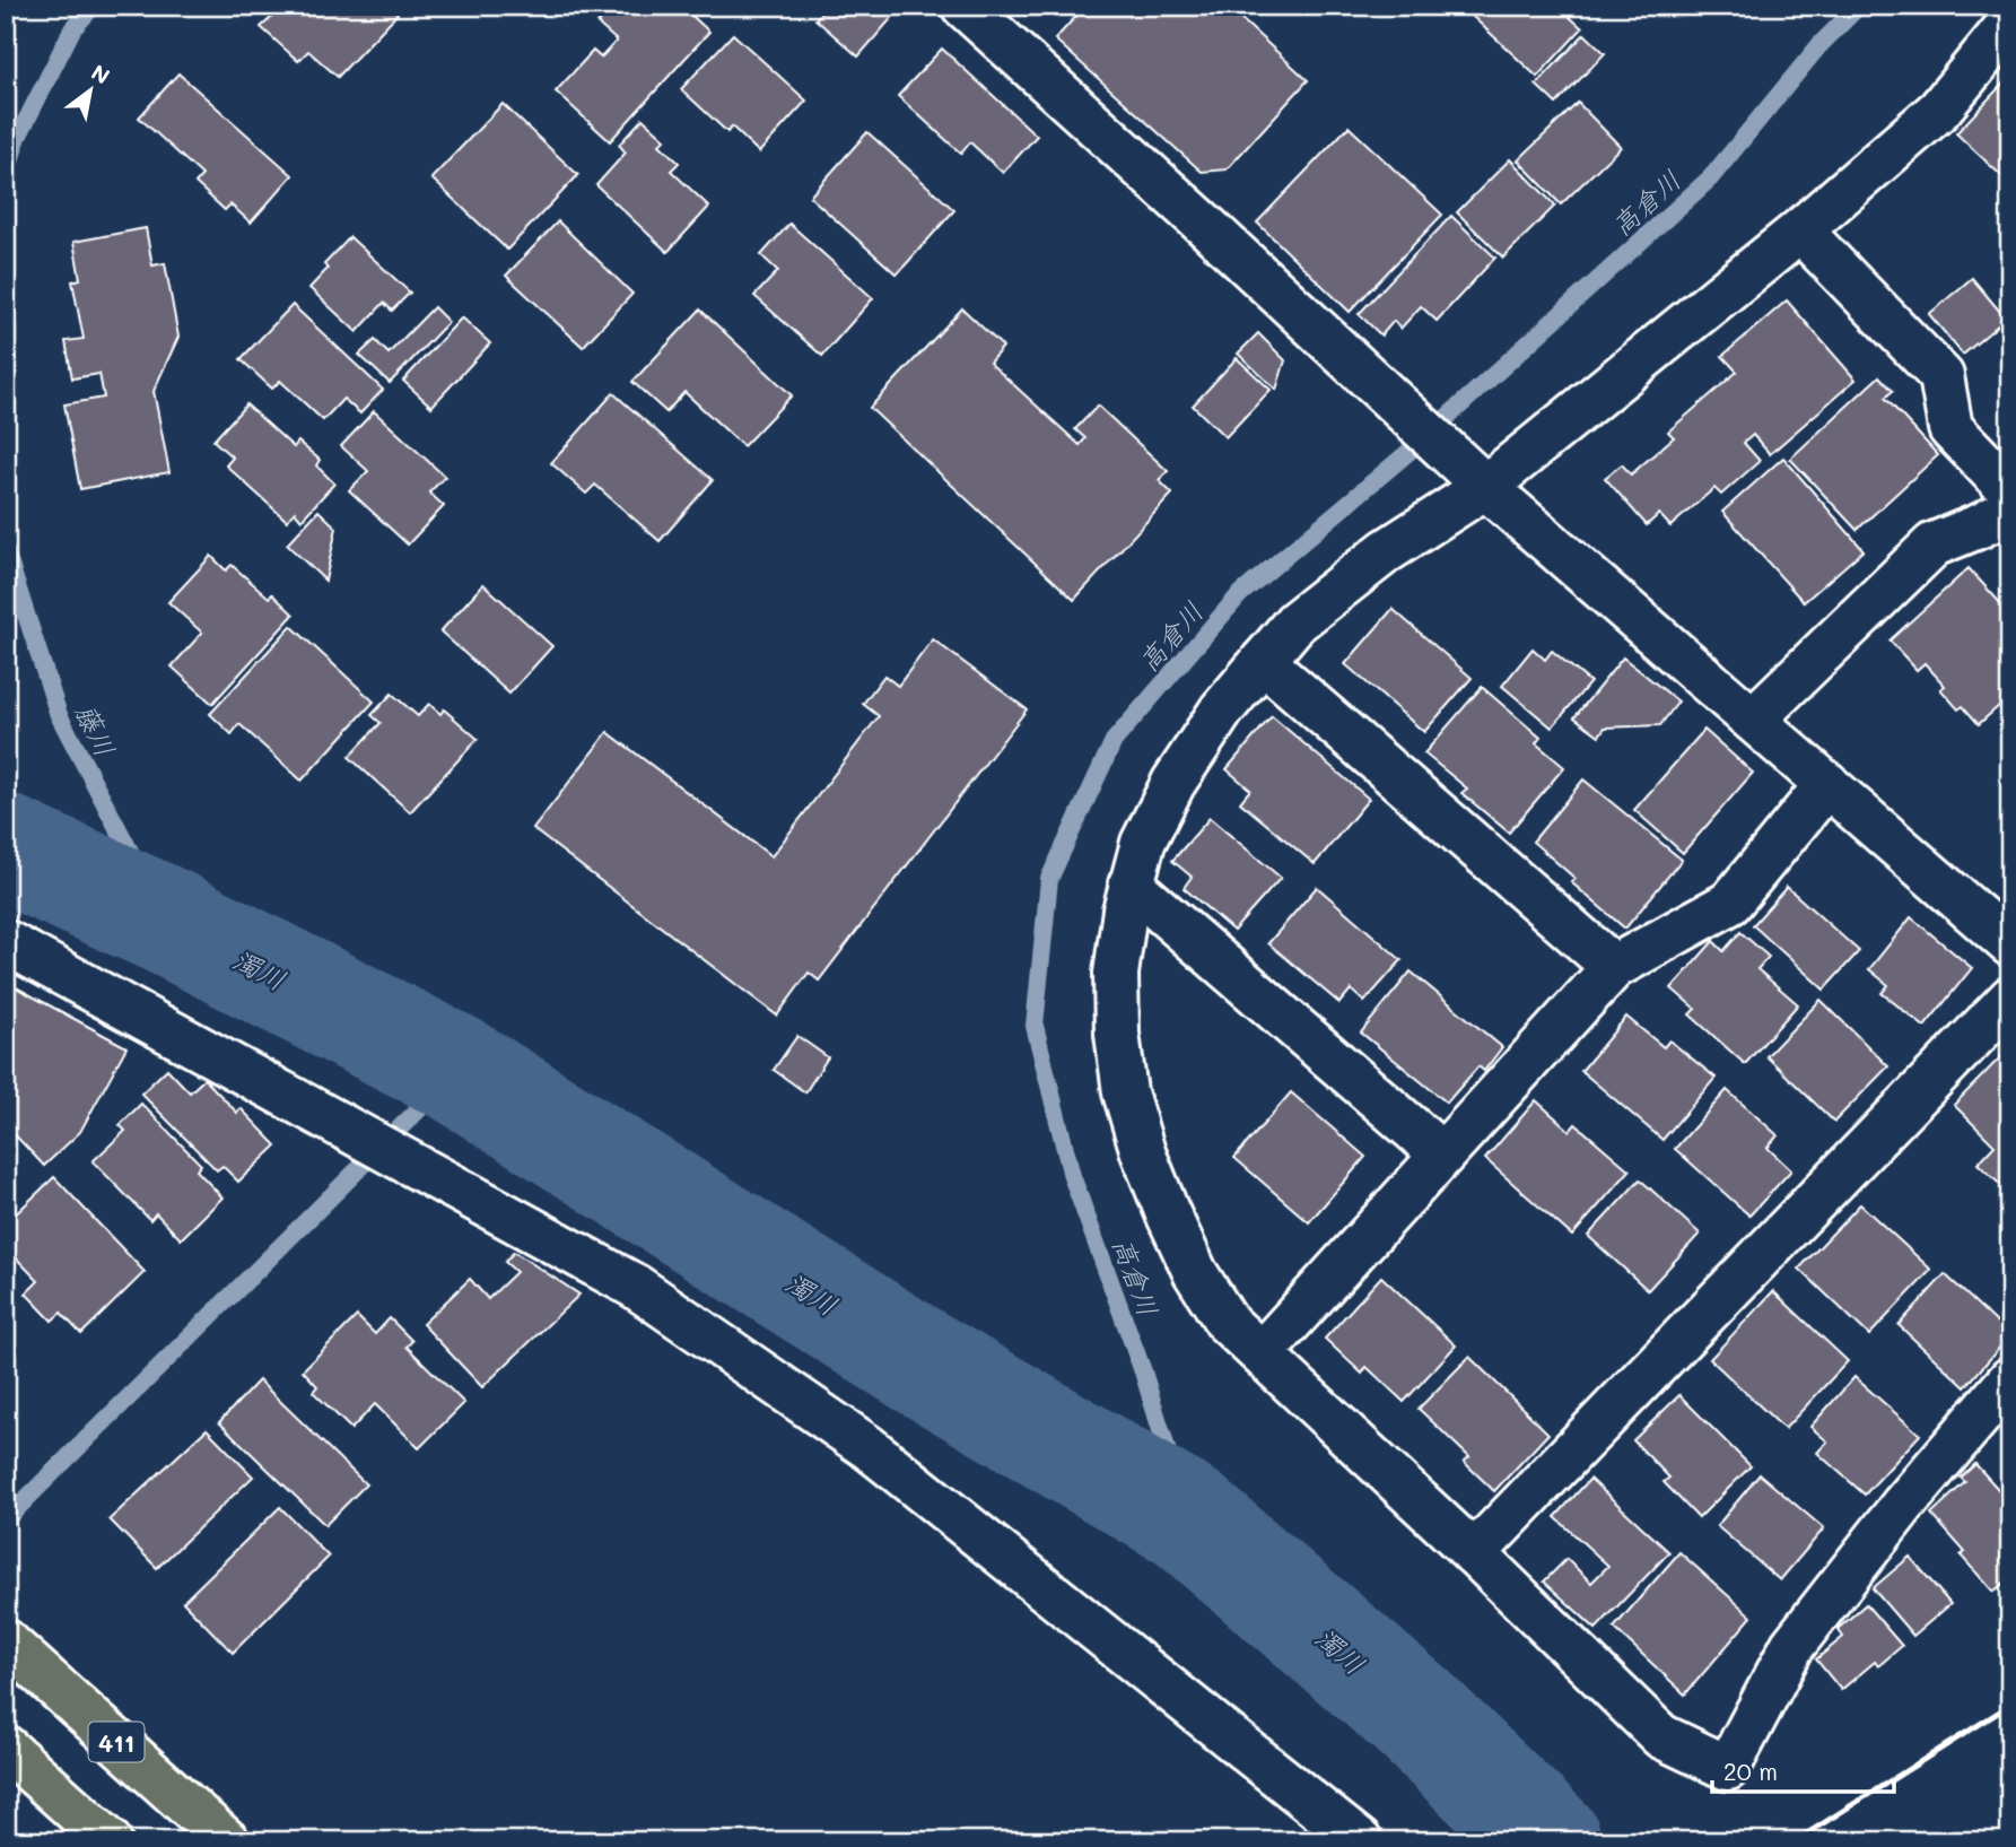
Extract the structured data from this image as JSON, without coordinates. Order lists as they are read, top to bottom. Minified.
{"streets":{"highway":["411"]},"water":["高倉川","藤川","濁川"],"scale_bar":"20 m","north":"top right"}
